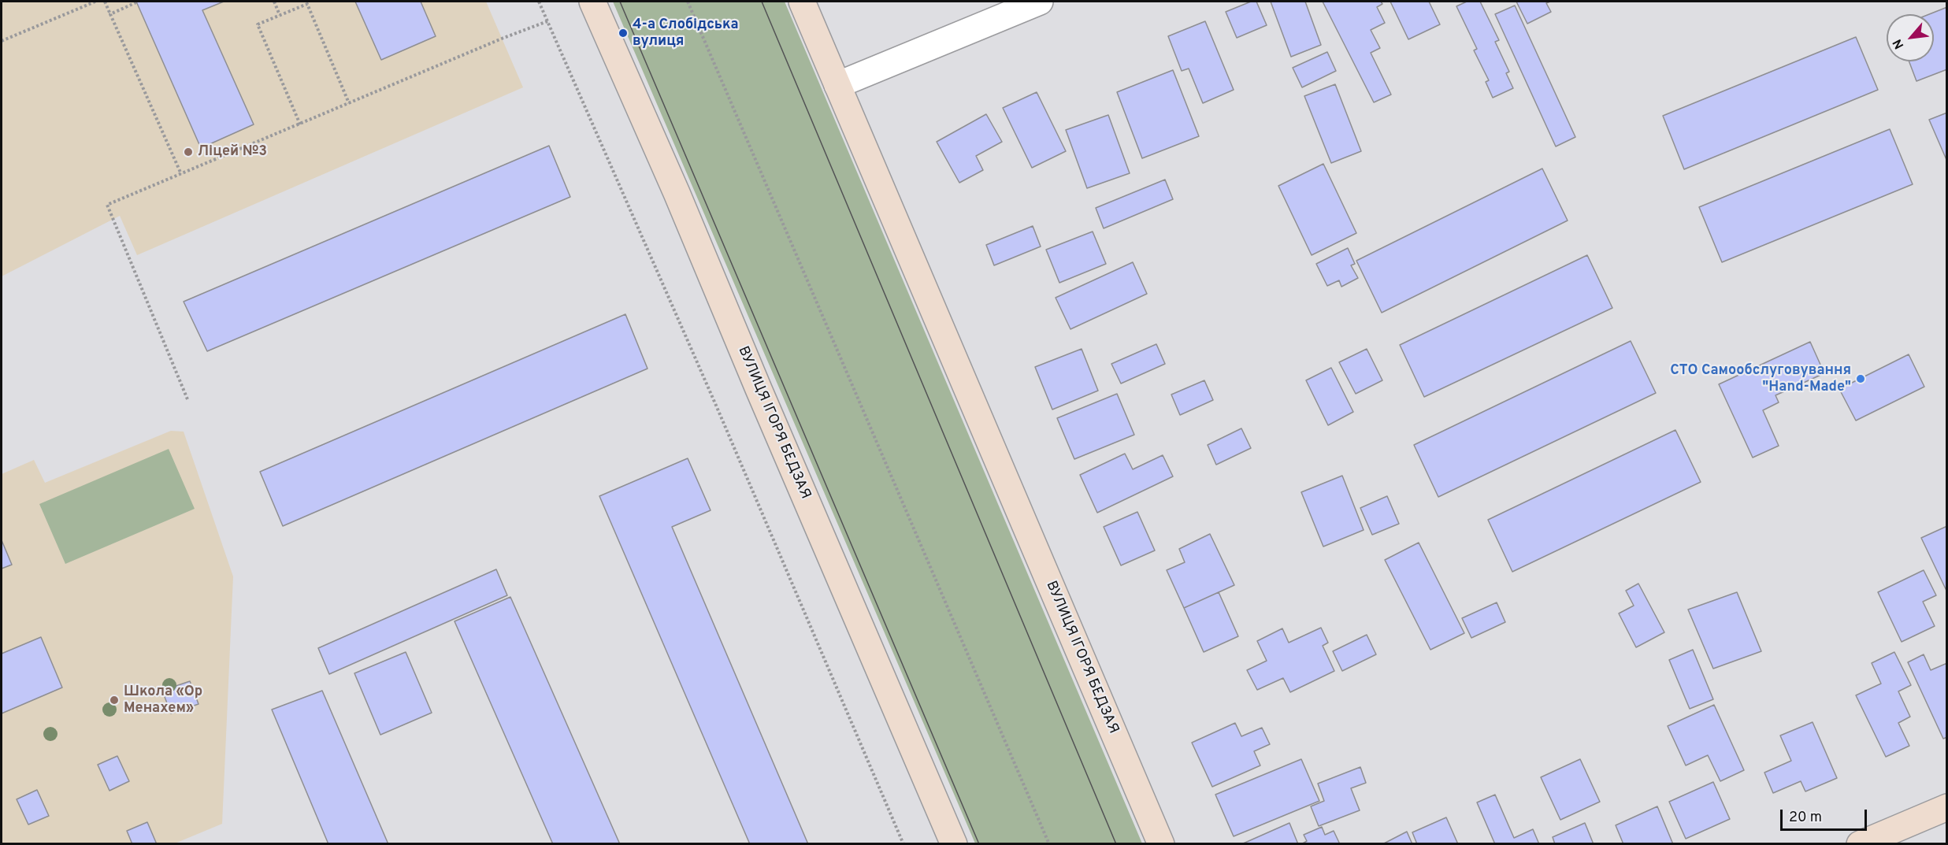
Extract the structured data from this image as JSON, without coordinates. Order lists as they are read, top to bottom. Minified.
{"streets":{"street":["ВУЛИЦЯ ІГОРЯ БЕДЗАЯ"]},"places":["4-а Слобідська вулиця","Ліцей №3","СТО Самообслуговування \"Hand-Made\"","Школа «Ор Менахем»"],"scale_bar":"20 m","north":"bottom left"}
